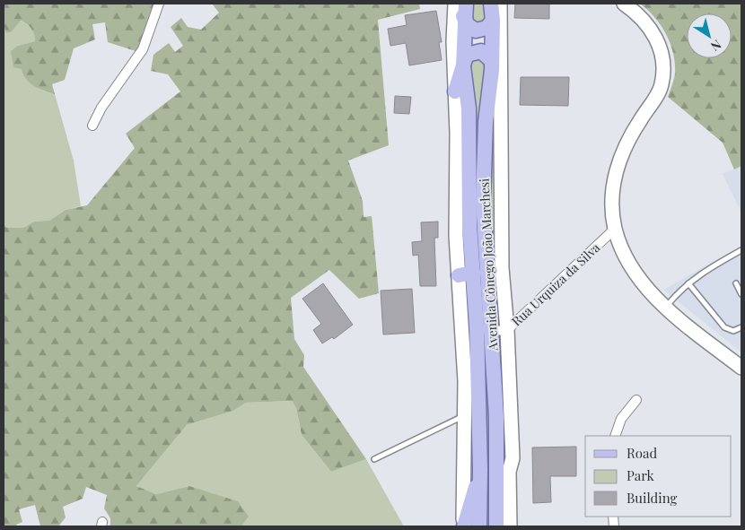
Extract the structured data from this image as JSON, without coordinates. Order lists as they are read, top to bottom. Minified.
{"streets":{"main road":["Avenida Cônego João Marchesi"],"street":["Rua Urquiza da Silva"]},"crossings":[["Avenida Cônego João Marchesi","Rua Urquiza da Silva"]],"legend":["Road","Park","Building"],"north":"bottom right"}
